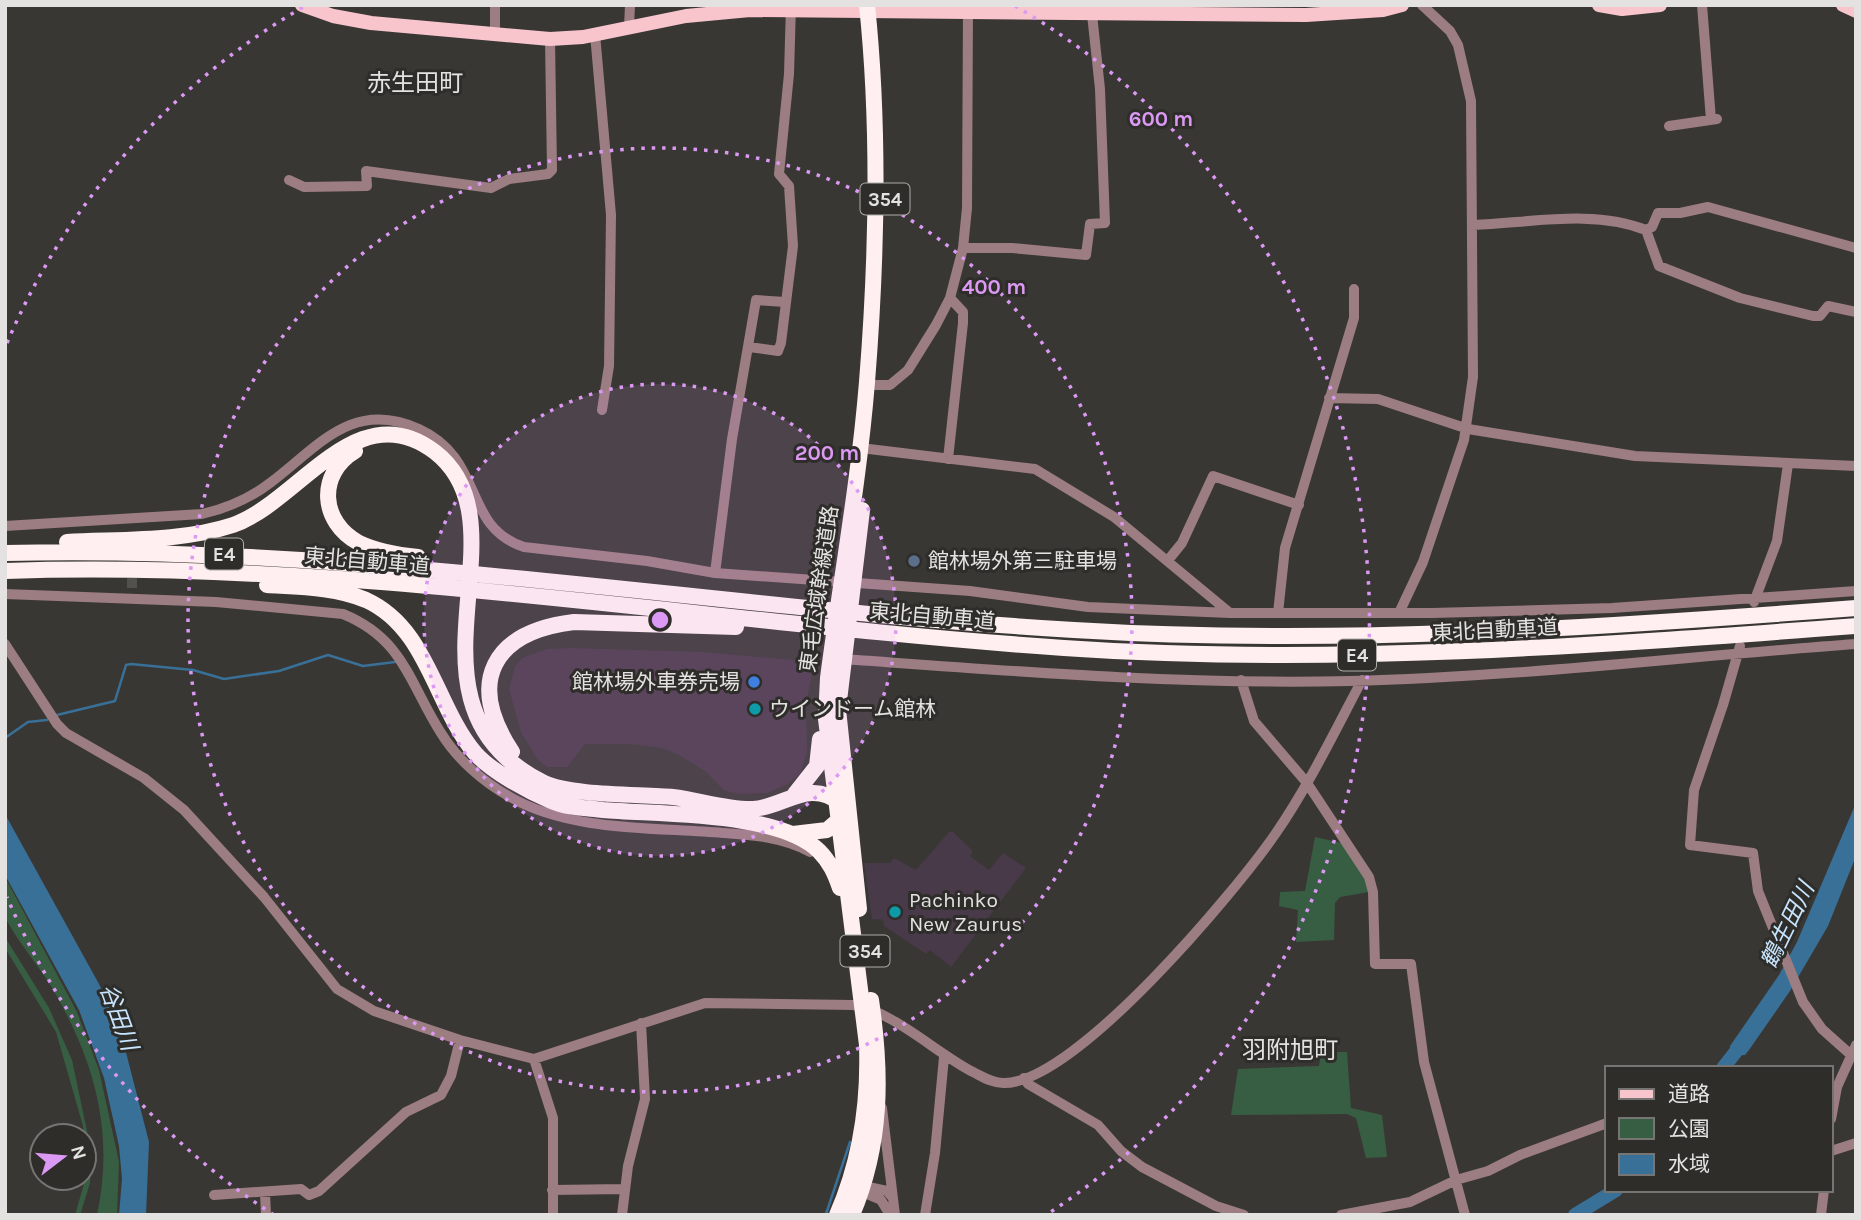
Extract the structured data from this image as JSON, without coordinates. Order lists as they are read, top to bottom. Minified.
{"streets":{"highway":["354","E4","東北自動車道","東毛広域幹線道路"]},"districts":["赤生田町","羽附旭町"],"water":["鶴生田川","谷田川"],"places":["館林場外第三駐車場","館林場外車券売場","ウインドーム館林","Pachinko New Zaurus"],"legend":["道路","公園","水域"],"north":"right","rings":["600 m","400 m","200 m"]}
